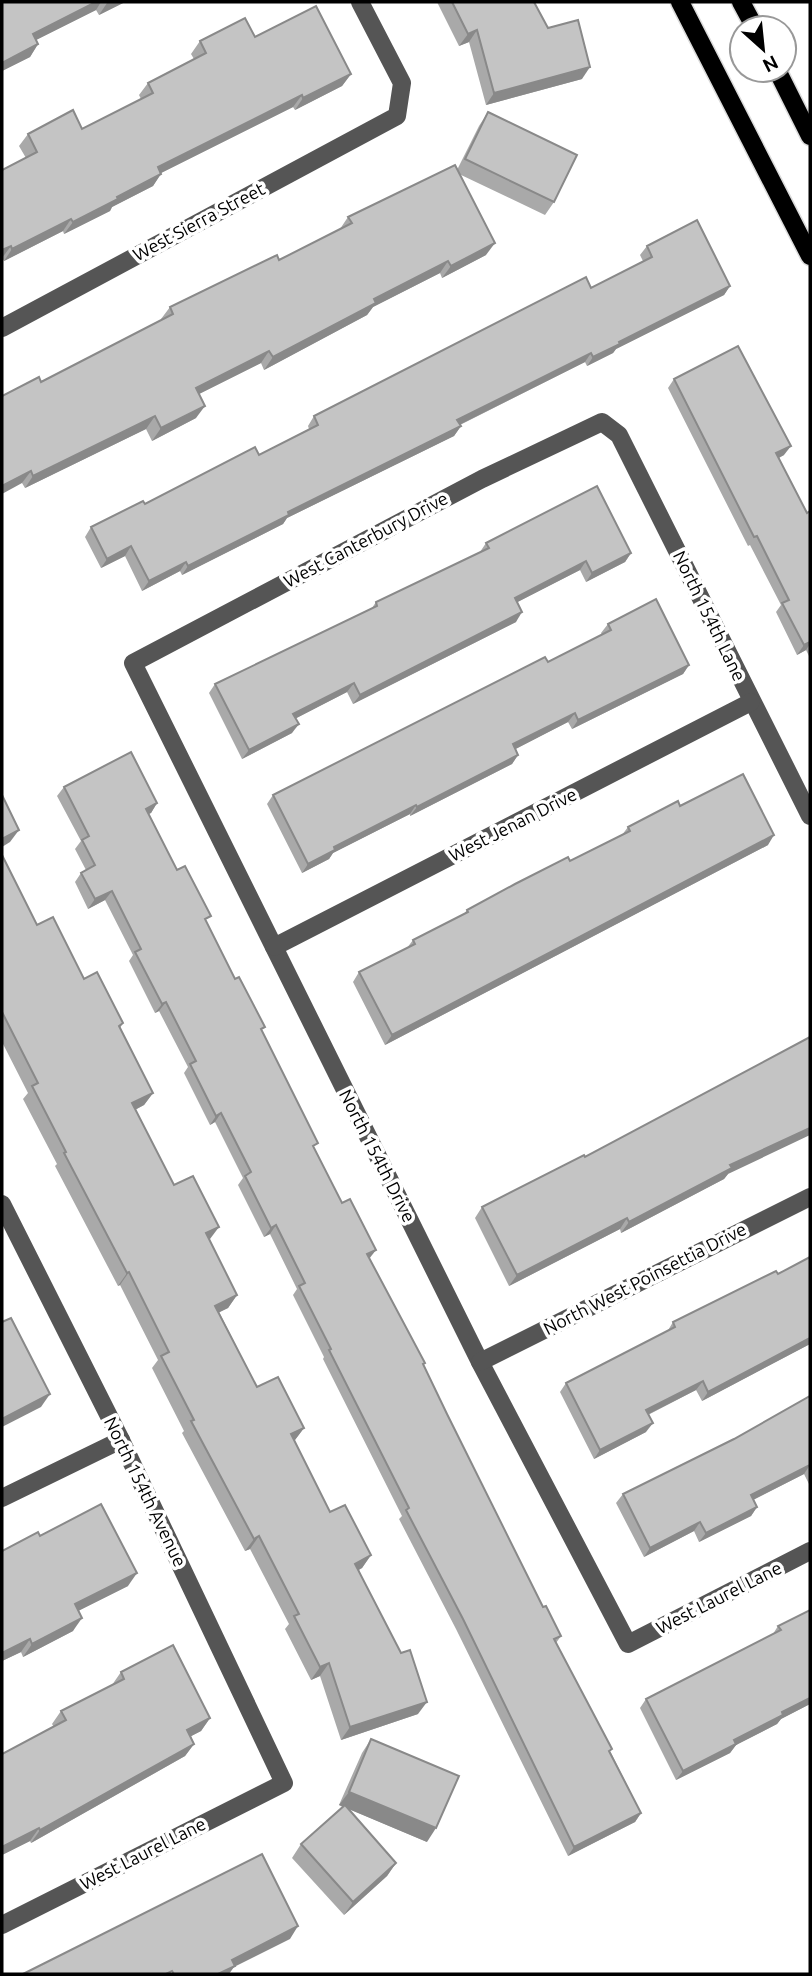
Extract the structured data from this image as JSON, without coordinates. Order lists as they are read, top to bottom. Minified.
{"streets":{"street":["West Sierra Street","West Canterbury Drive","North 154th Lane","West Jenan Drive","North 154th Drive","North West Poinsettia Drive","North 154th Avenue","West Laurel Lane"]},"crossings":[["West Canterbury Drive","North 154th Lane"],["West Canterbury Drive","North 154th Drive"],["North 154th Lane","West Jenan Drive"],["West Jenan Drive","North 154th Drive"],["North 154th Drive","North West Poinsettia Drive"],["North 154th Drive","West Laurel Lane"],["North 154th Avenue","West Laurel Lane"]],"north":"bottom right"}
